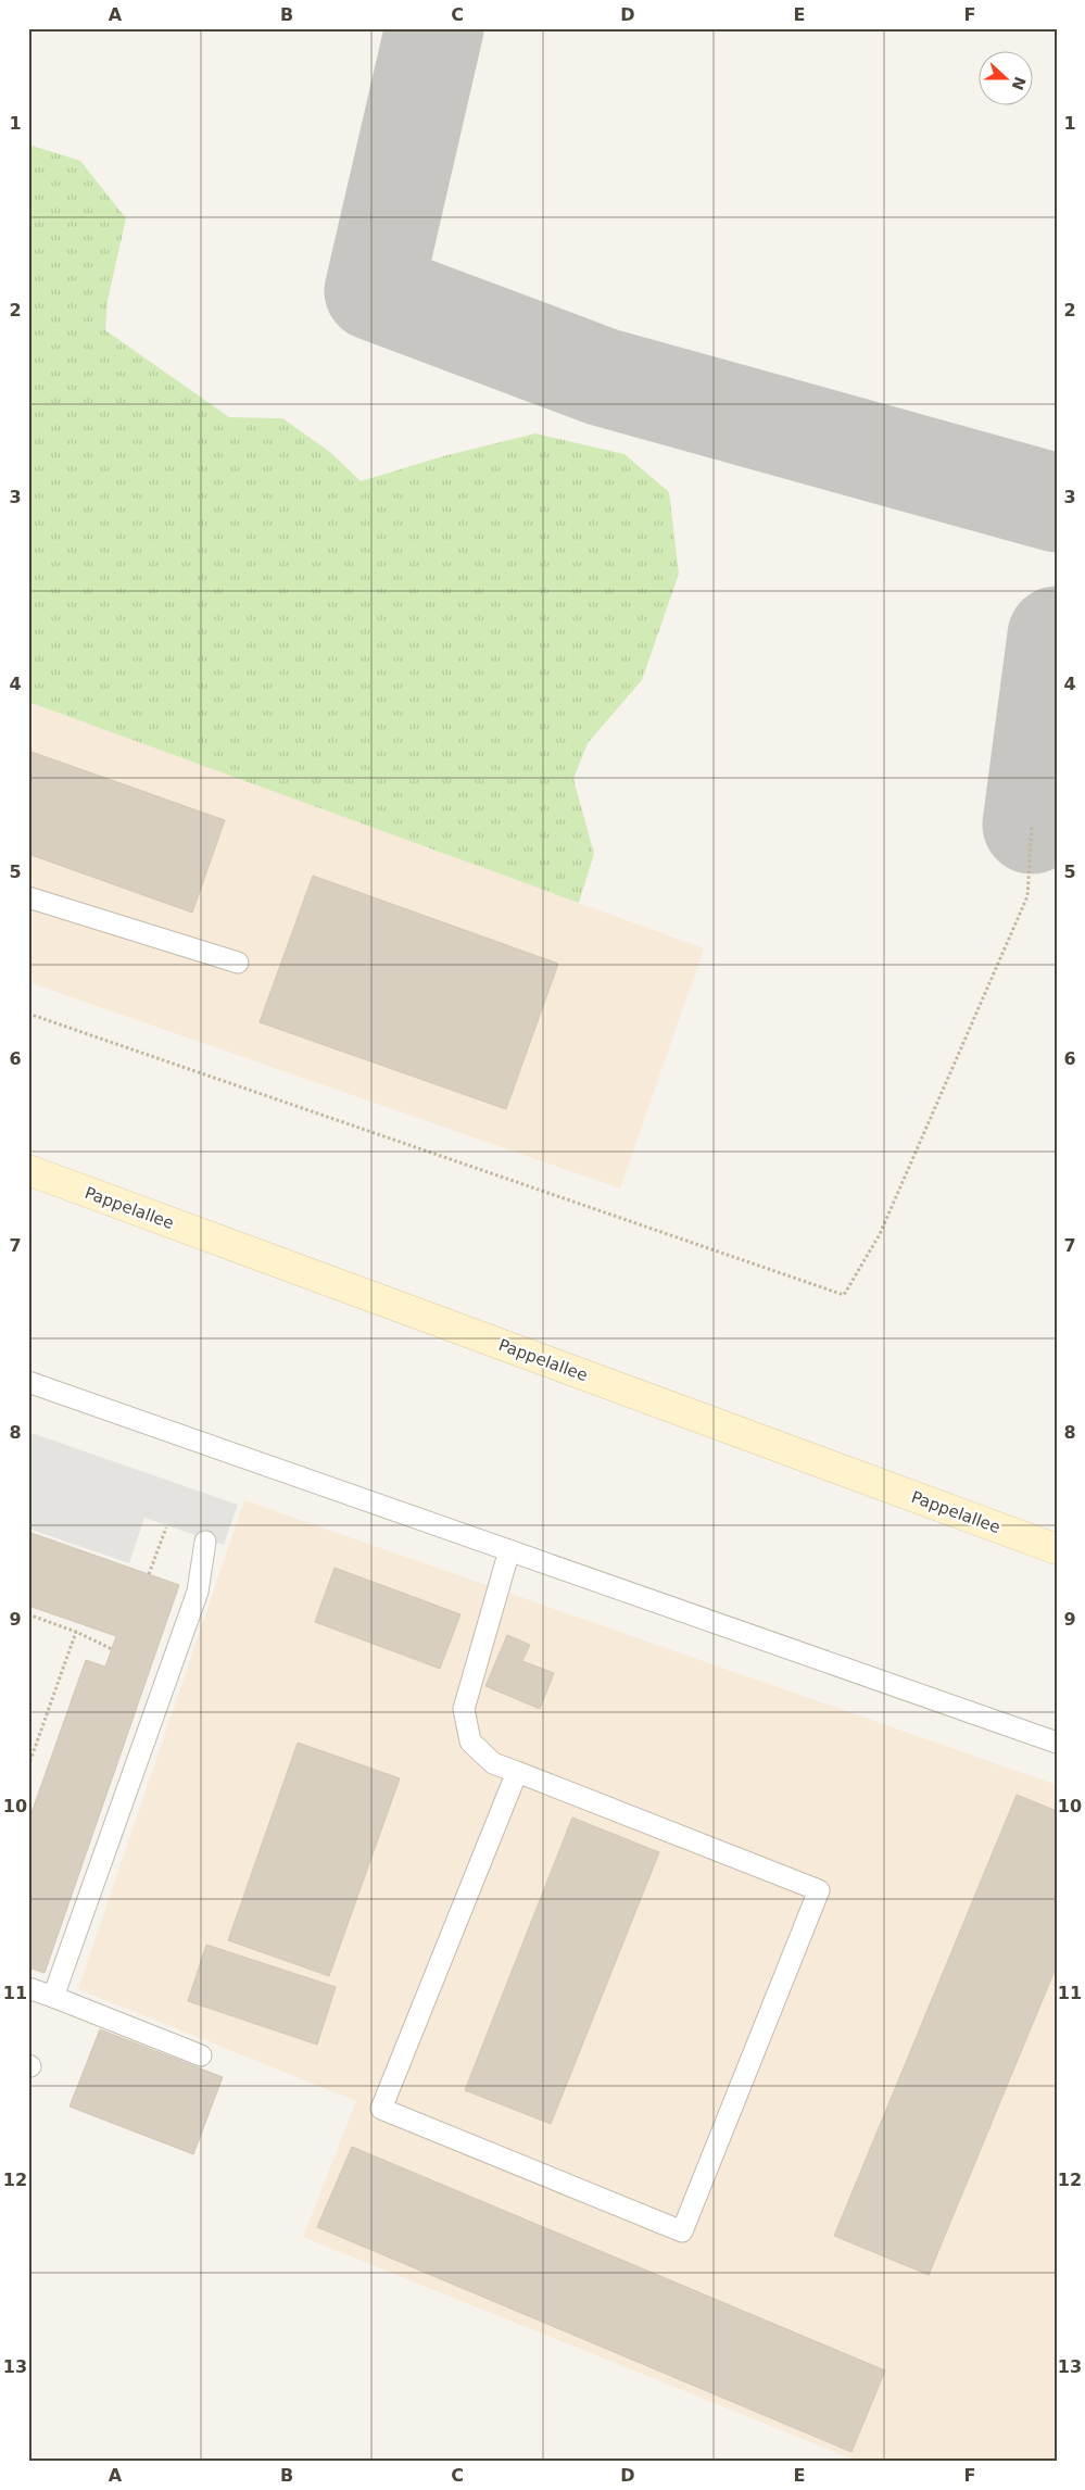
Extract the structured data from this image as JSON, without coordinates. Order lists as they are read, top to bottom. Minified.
{"streets":{"main road":["Pappelallee"]},"north":"right","grid":{"columns":["A","B","C","D","E","F"],"rows":["1","2","3","4","5","6","7","8","9","10","11","12","13"]}}
